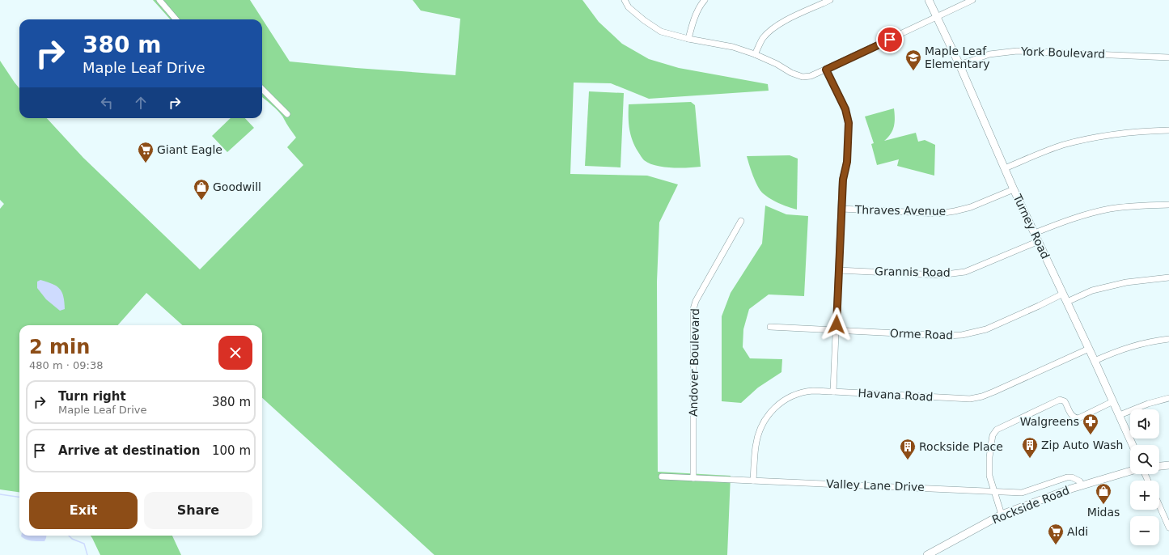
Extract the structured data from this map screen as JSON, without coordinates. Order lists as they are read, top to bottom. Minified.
{"streets":{"main road":["Turney Road","Rockside Road"],"street":["York Boulevard","Thraves Avenue","Grannis Road","Orme Road","Andover Boulevard","Havana Road","Valley Lane Drive"]},"crossings":[["York Boulevard","Turney Road"],["Thraves Avenue","Turney Road"],["Turney Road","Grannis Road"],["Turney Road","Orme Road"],["Turney Road","Havana Road"],["Andover Boulevard","Valley Lane Drive"],["Havana Road","Valley Lane Drive"],["Valley Lane Drive","Rockside Road"]],"places":{"school or university":["Maple Leaf Elementary"],"supermarket":["Giant Eagle","Aldi"],"shop":["Goodwill","Midas"],"pharmacy":["Walgreens"],"building":["Zip Auto Wash","Rockside Place"]},"page":{"turn":["380 m","Maple Leaf Drive"],"heading":["2 min","480 m · 09:38"],"list":[{"name":"Turn right","note":"Maple Leaf Drive","value":"380 m"},{"name":"Arrive at destination","value":"100 m"}],"map_buttons":["+","−"],"buttons":["Exit","Share"]}}
